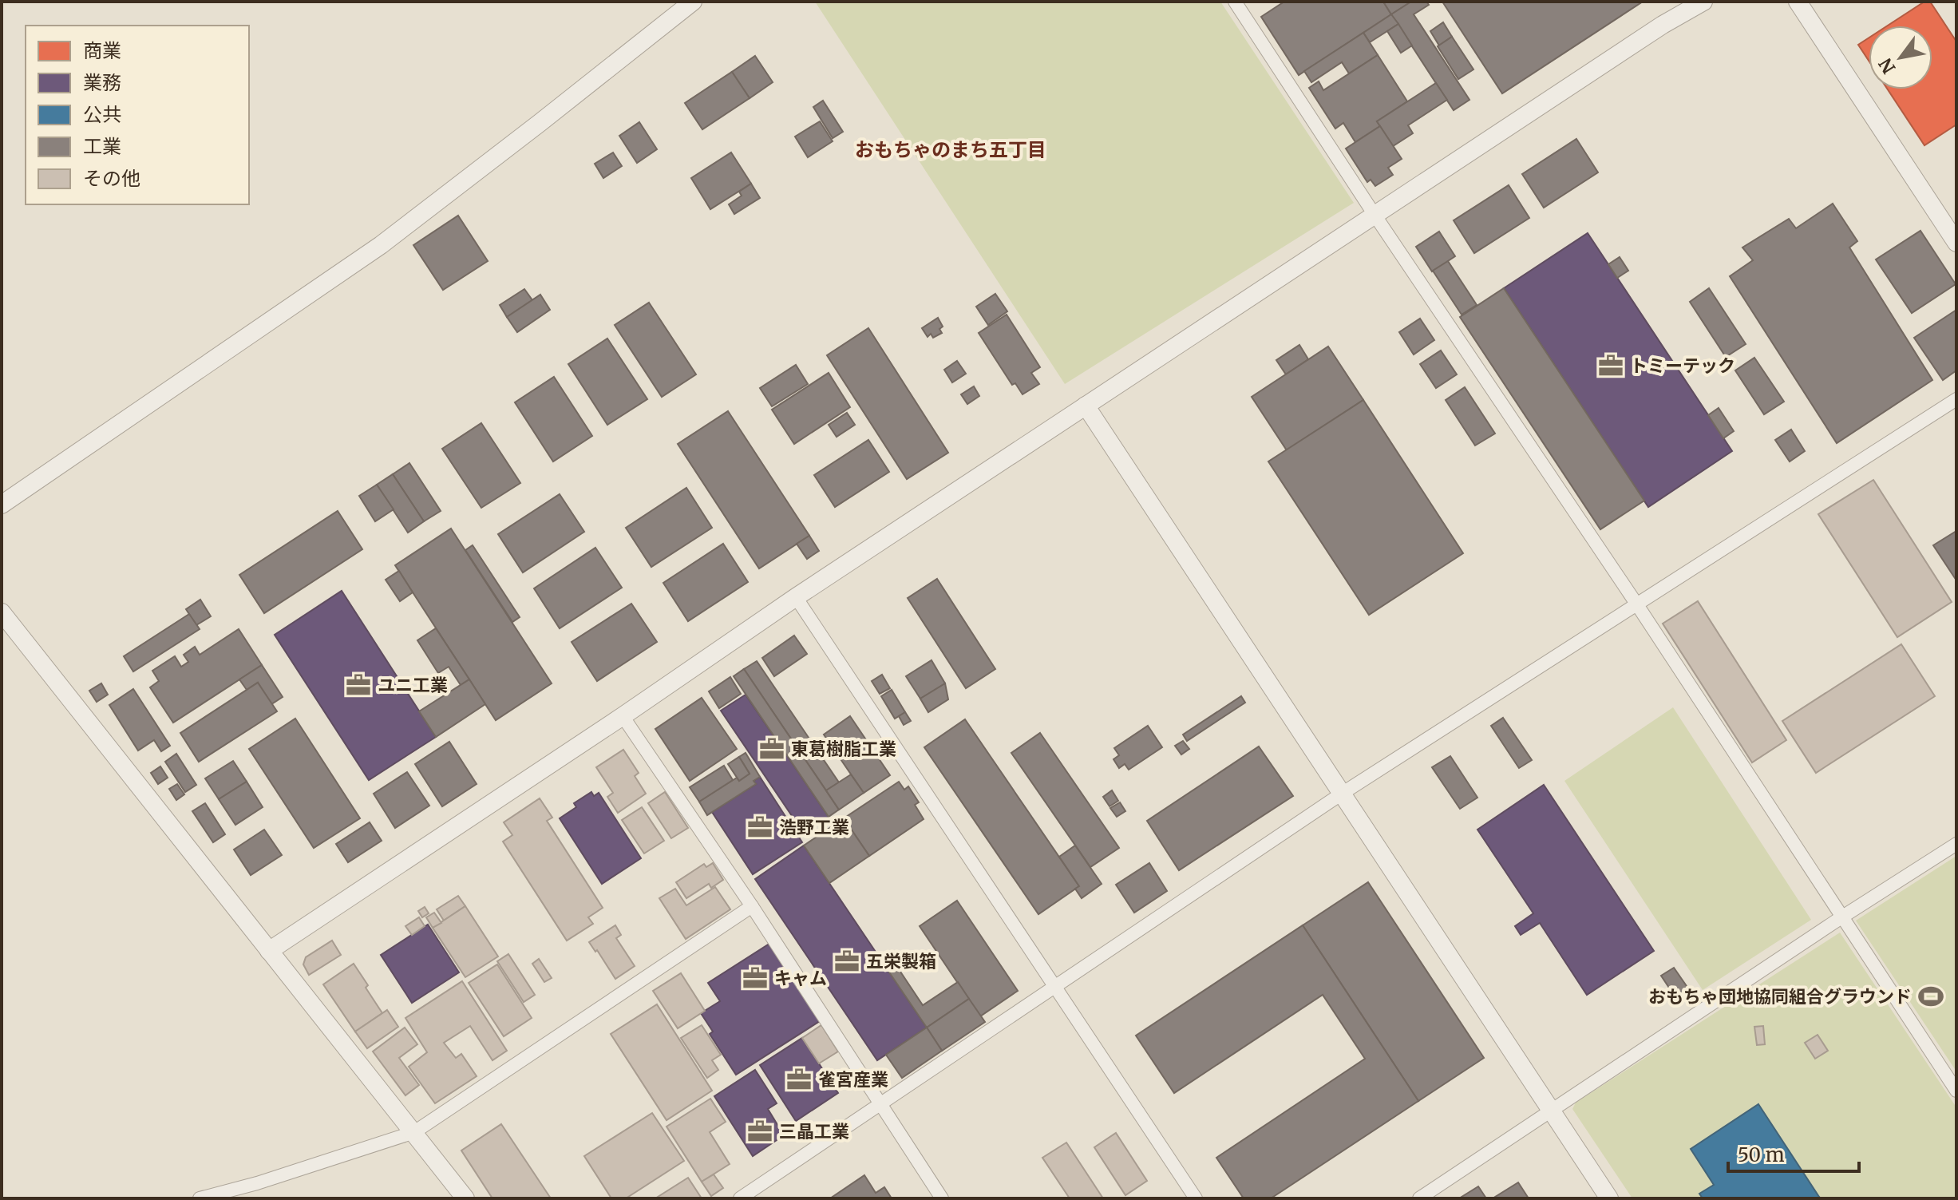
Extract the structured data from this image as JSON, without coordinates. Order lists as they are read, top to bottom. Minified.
{"districts":["おもちゃのまち五丁目"],"places":{"office":["トミーテック","ユニ工業","東葛樹脂工業","浩野工業","五栄製箱","キャム","雀宮産業","三晶工業"],"sports":["おもちゃ団地協同組合グラウンド"]},"legend":["商業","業務","公共","工業","その他"],"scale_bar":"50 m","north":"bottom left"}
